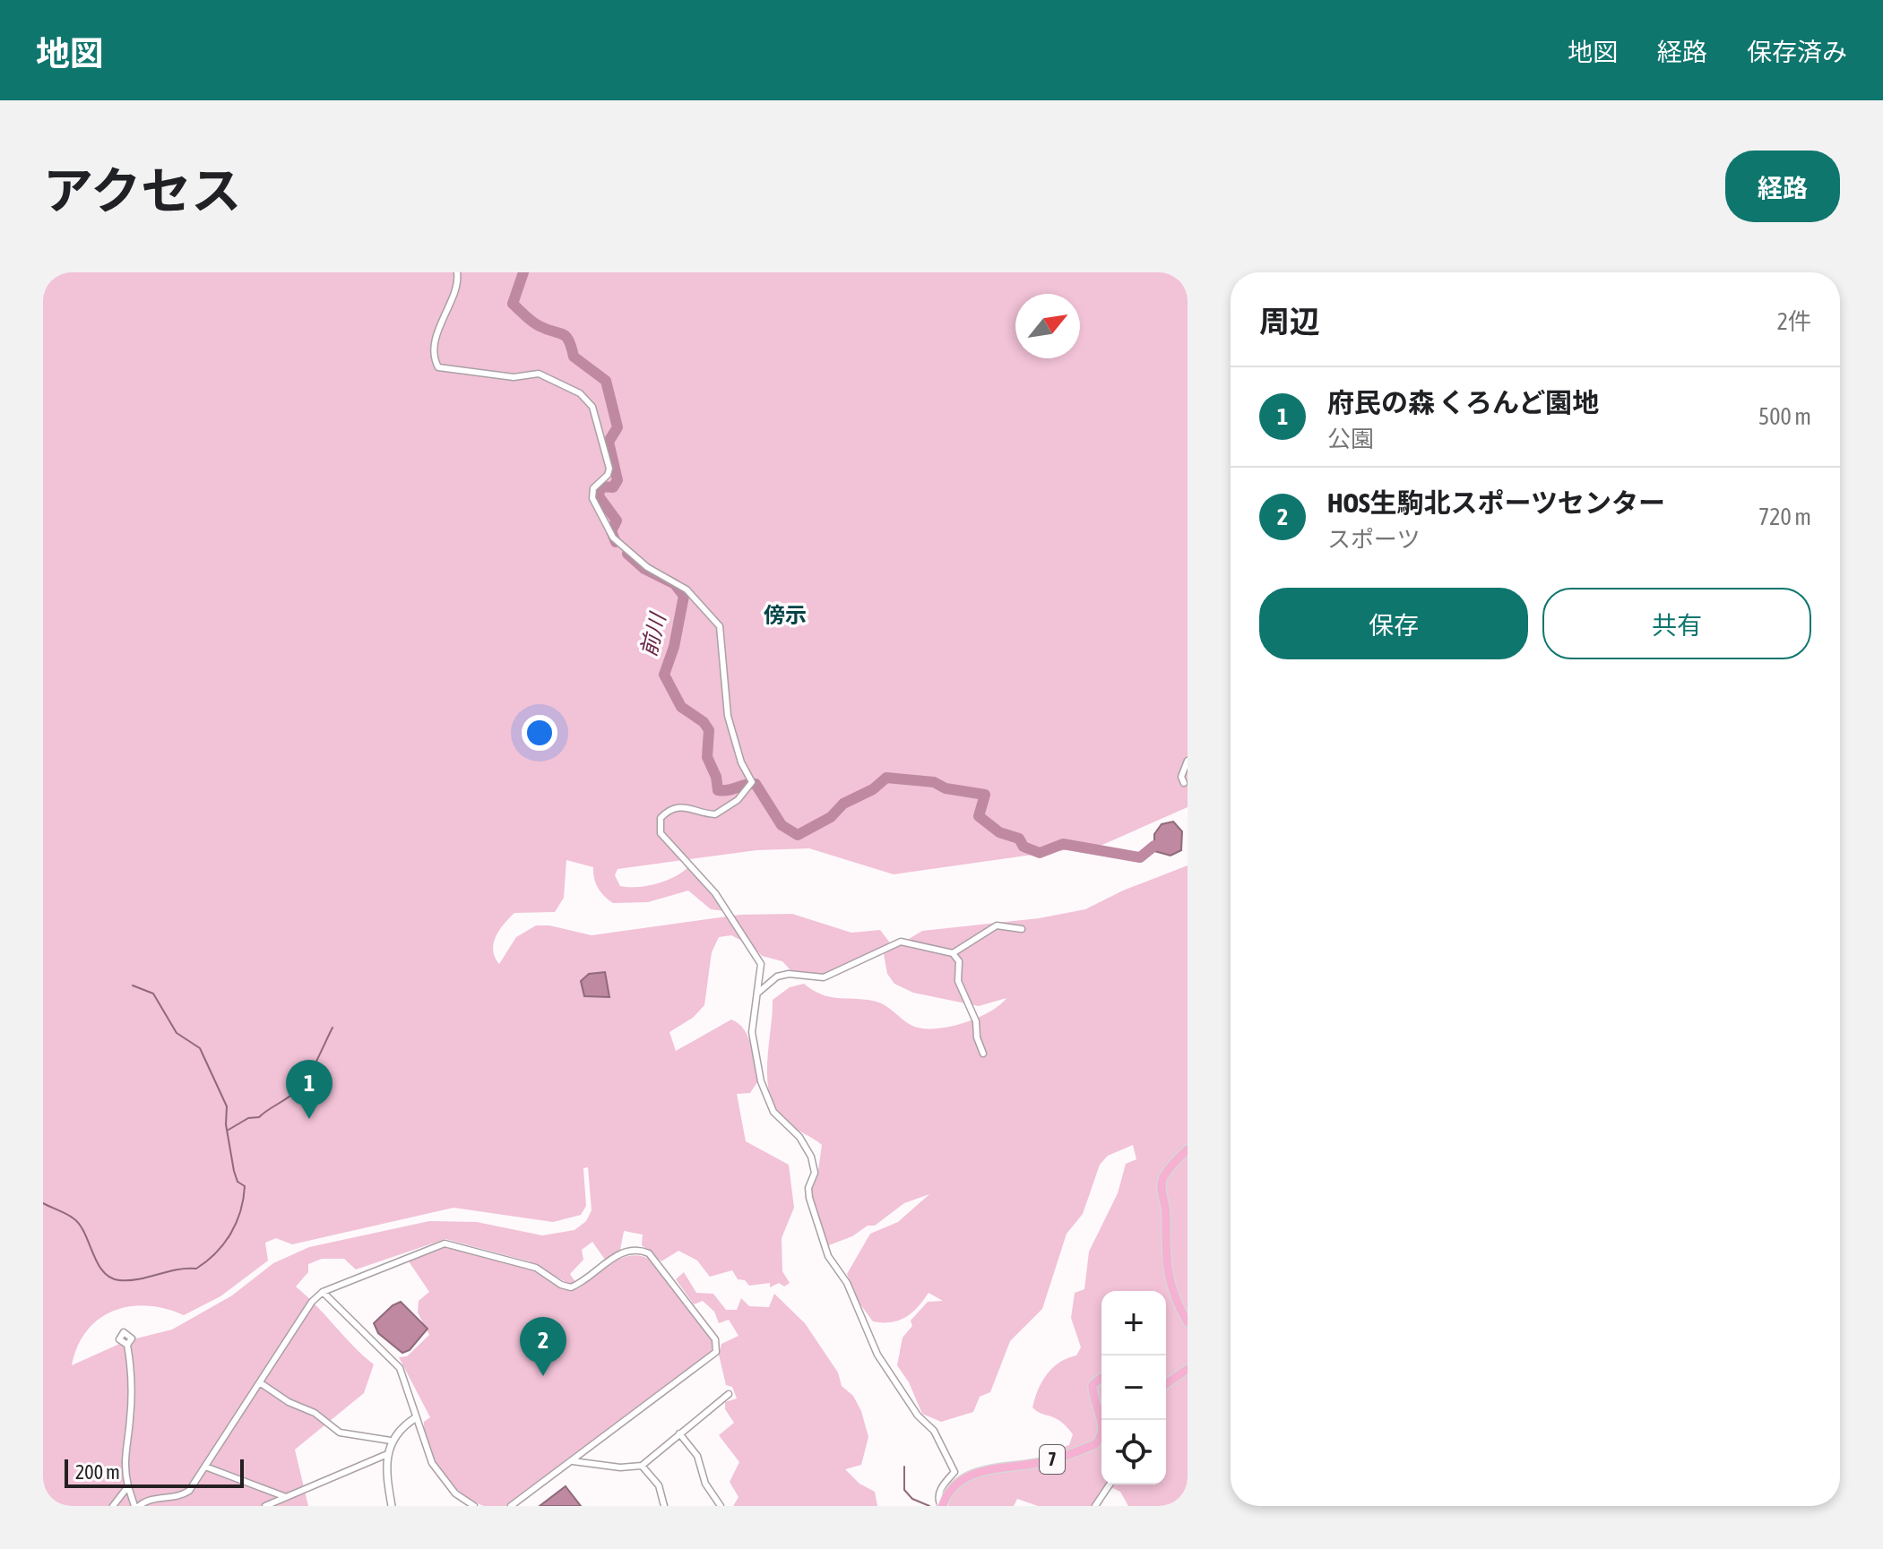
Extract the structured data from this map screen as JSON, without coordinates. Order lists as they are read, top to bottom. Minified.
{"streets":{"main road":["7"]},"districts":["傍示"],"water":["前川"],"scale_bar":"200 m","north":"top right","page":{"header":"地図","nav":["地図","経路","保存済み"],"title":"アクセス","buttons":["経路",["保存","共有"]],"heading":["周辺","2件"],"list":[{"mark":"1","name":"府民の森 くろんど園地","note":"公園","value":"500 m"},{"mark":"2","name":"HOS生駒北スポーツセンター","note":"スポーツ","value":"720 m"}],"pins":["1","2"],"map_buttons":["+","−"],"scale":"200 m"}}
